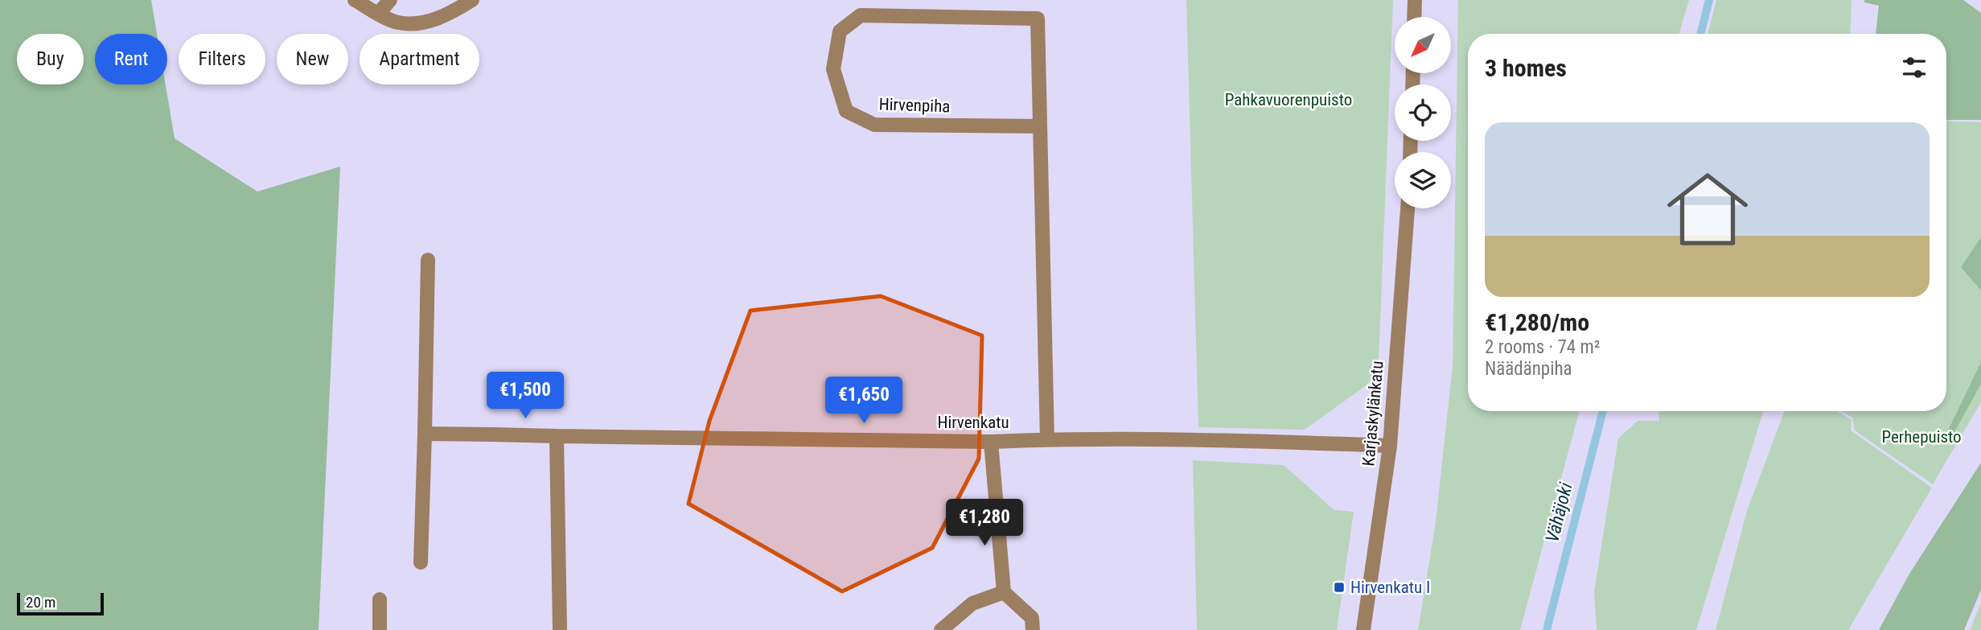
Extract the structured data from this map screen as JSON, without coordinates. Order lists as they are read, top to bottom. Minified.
{"streets":{"street":["Hirvenpiha","Karjaskylänkatu","Hirvenkatu"]},"crossings":[["Hirvenpiha","Hirvenkatu"],["Karjaskylänkatu","Hirvenkatu"]],"water":["Vähäjoki"],"parks":["Pahkavuorenpuisto","Perhepuisto"],"places":{"transit":["Hirvenkatu I"]},"scale_bar":"20 m","north":"bottom left","page":{"chip":["Buy","Rent","Filters","New","Apartment"],"heading":"3 homes","list":[{"name":"€1,280/mo","note":"2 rooms · 74 m² · Näädänpiha"}],"price":["€1,500","€1,650","€1,280"],"scale":"20 m"}}
